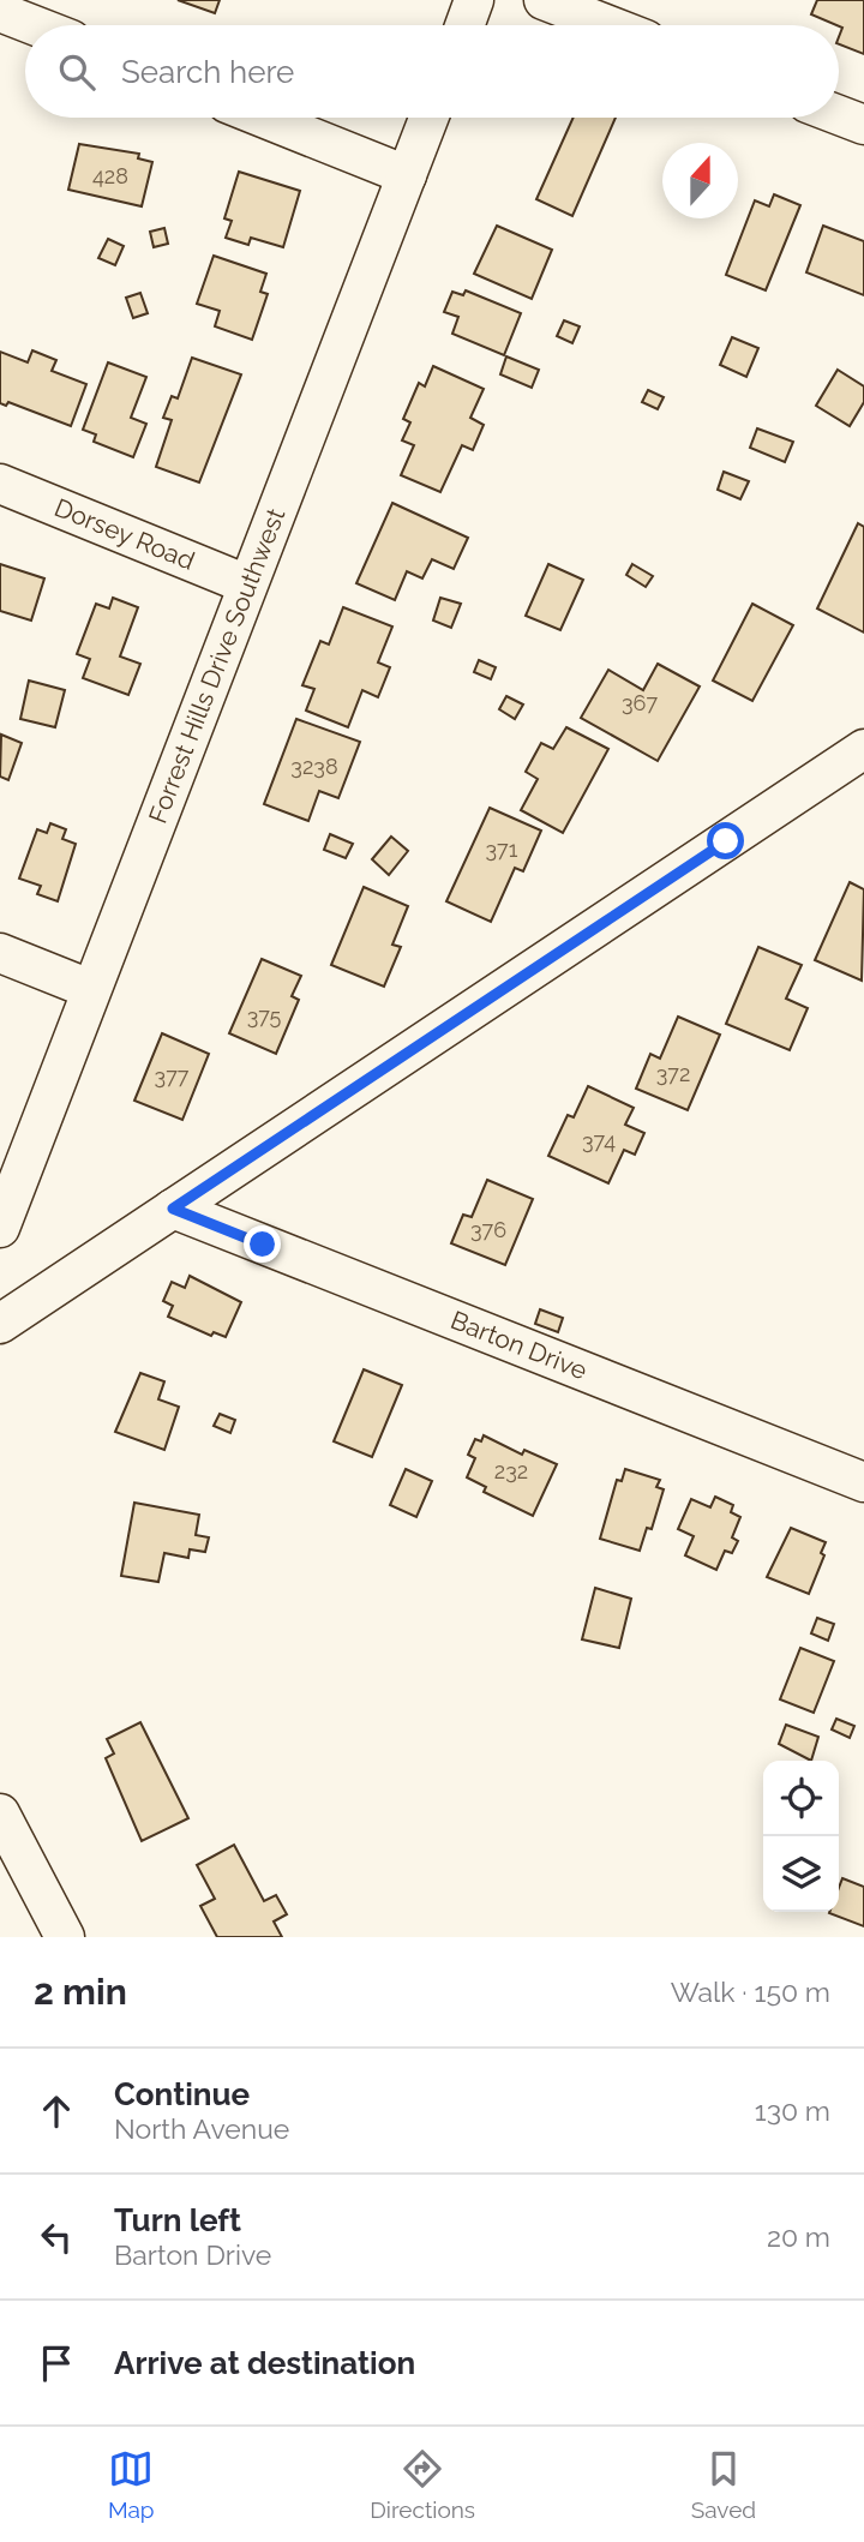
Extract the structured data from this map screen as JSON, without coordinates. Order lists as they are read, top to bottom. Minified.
{"streets":{"street":["Dorsey Road","Forrest Hills Drive Southwest","Barton Drive"]},"crossings":[["Dorsey Road","Forrest Hills Drive Southwest"]],"house_numbers":["428","367","3238","371","375","372","377","374","376","232"],"north":"top","page":{"search":"Search here","heading":["2 min","Walk · 150 m"],"list":[["Continue","North Avenue","130 m"],["Turn left","Barton Drive","20 m"],"Arrive at destination"],"nav":["Map","Directions","Saved"]}}
